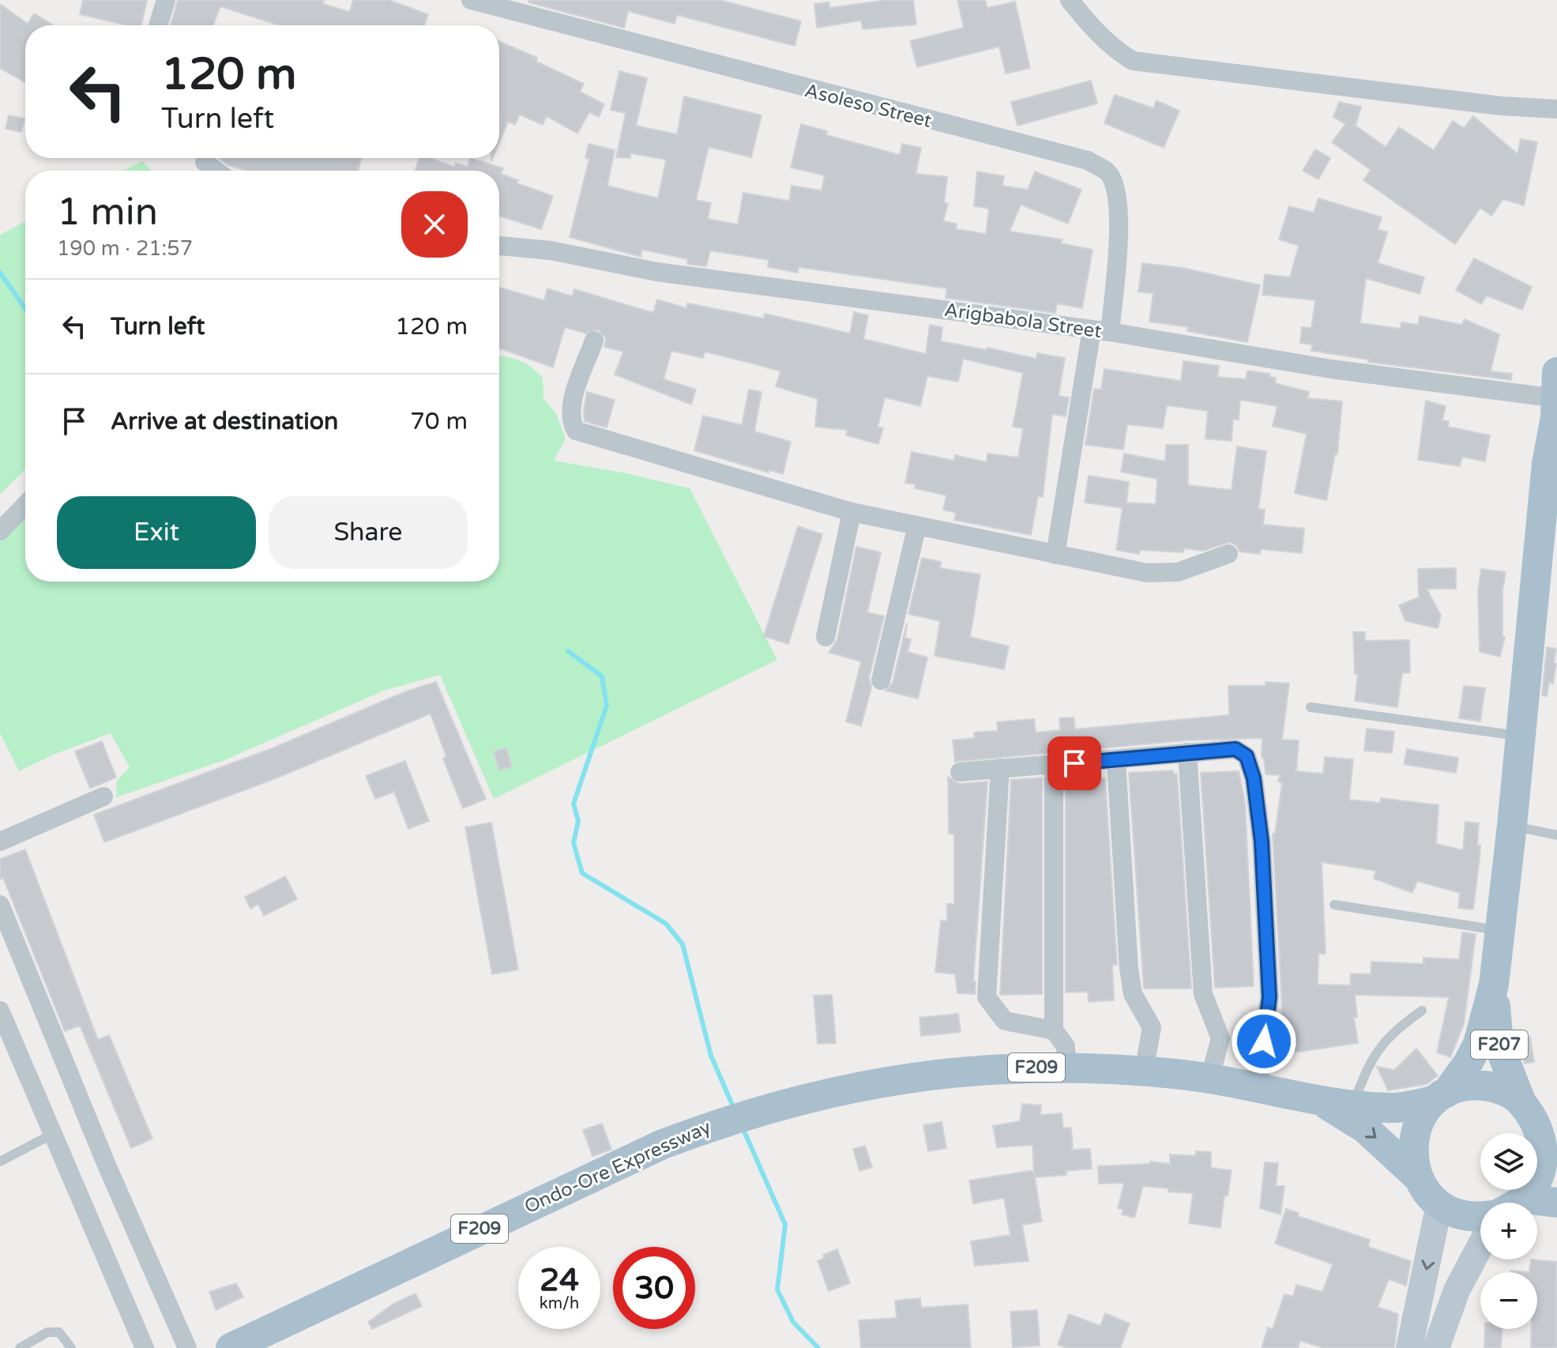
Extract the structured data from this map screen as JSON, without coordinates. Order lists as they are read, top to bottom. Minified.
{"streets":{"main road":["F207","F209","Ondo-Ore Expressway"],"street":["Asoleso Street","Arigbabola Street"]},"crossings":[["Asoleso Street","Arigbabola Street"],["Arigbabola Street","F207"],["F207","F209"],["F209","Ondo-Ore Expressway"]],"page":{"turn":["120 m","Turn left"],"heading":["1 min","190 m · 21:57"],"list":[{"name":"Turn left","value":"120 m"},{"name":"Arrive at destination","value":"70 m"}],"buttons":["Exit","Share"],"map_buttons":["+","−"],"speed":"24 km/h","limit":"30"}}
